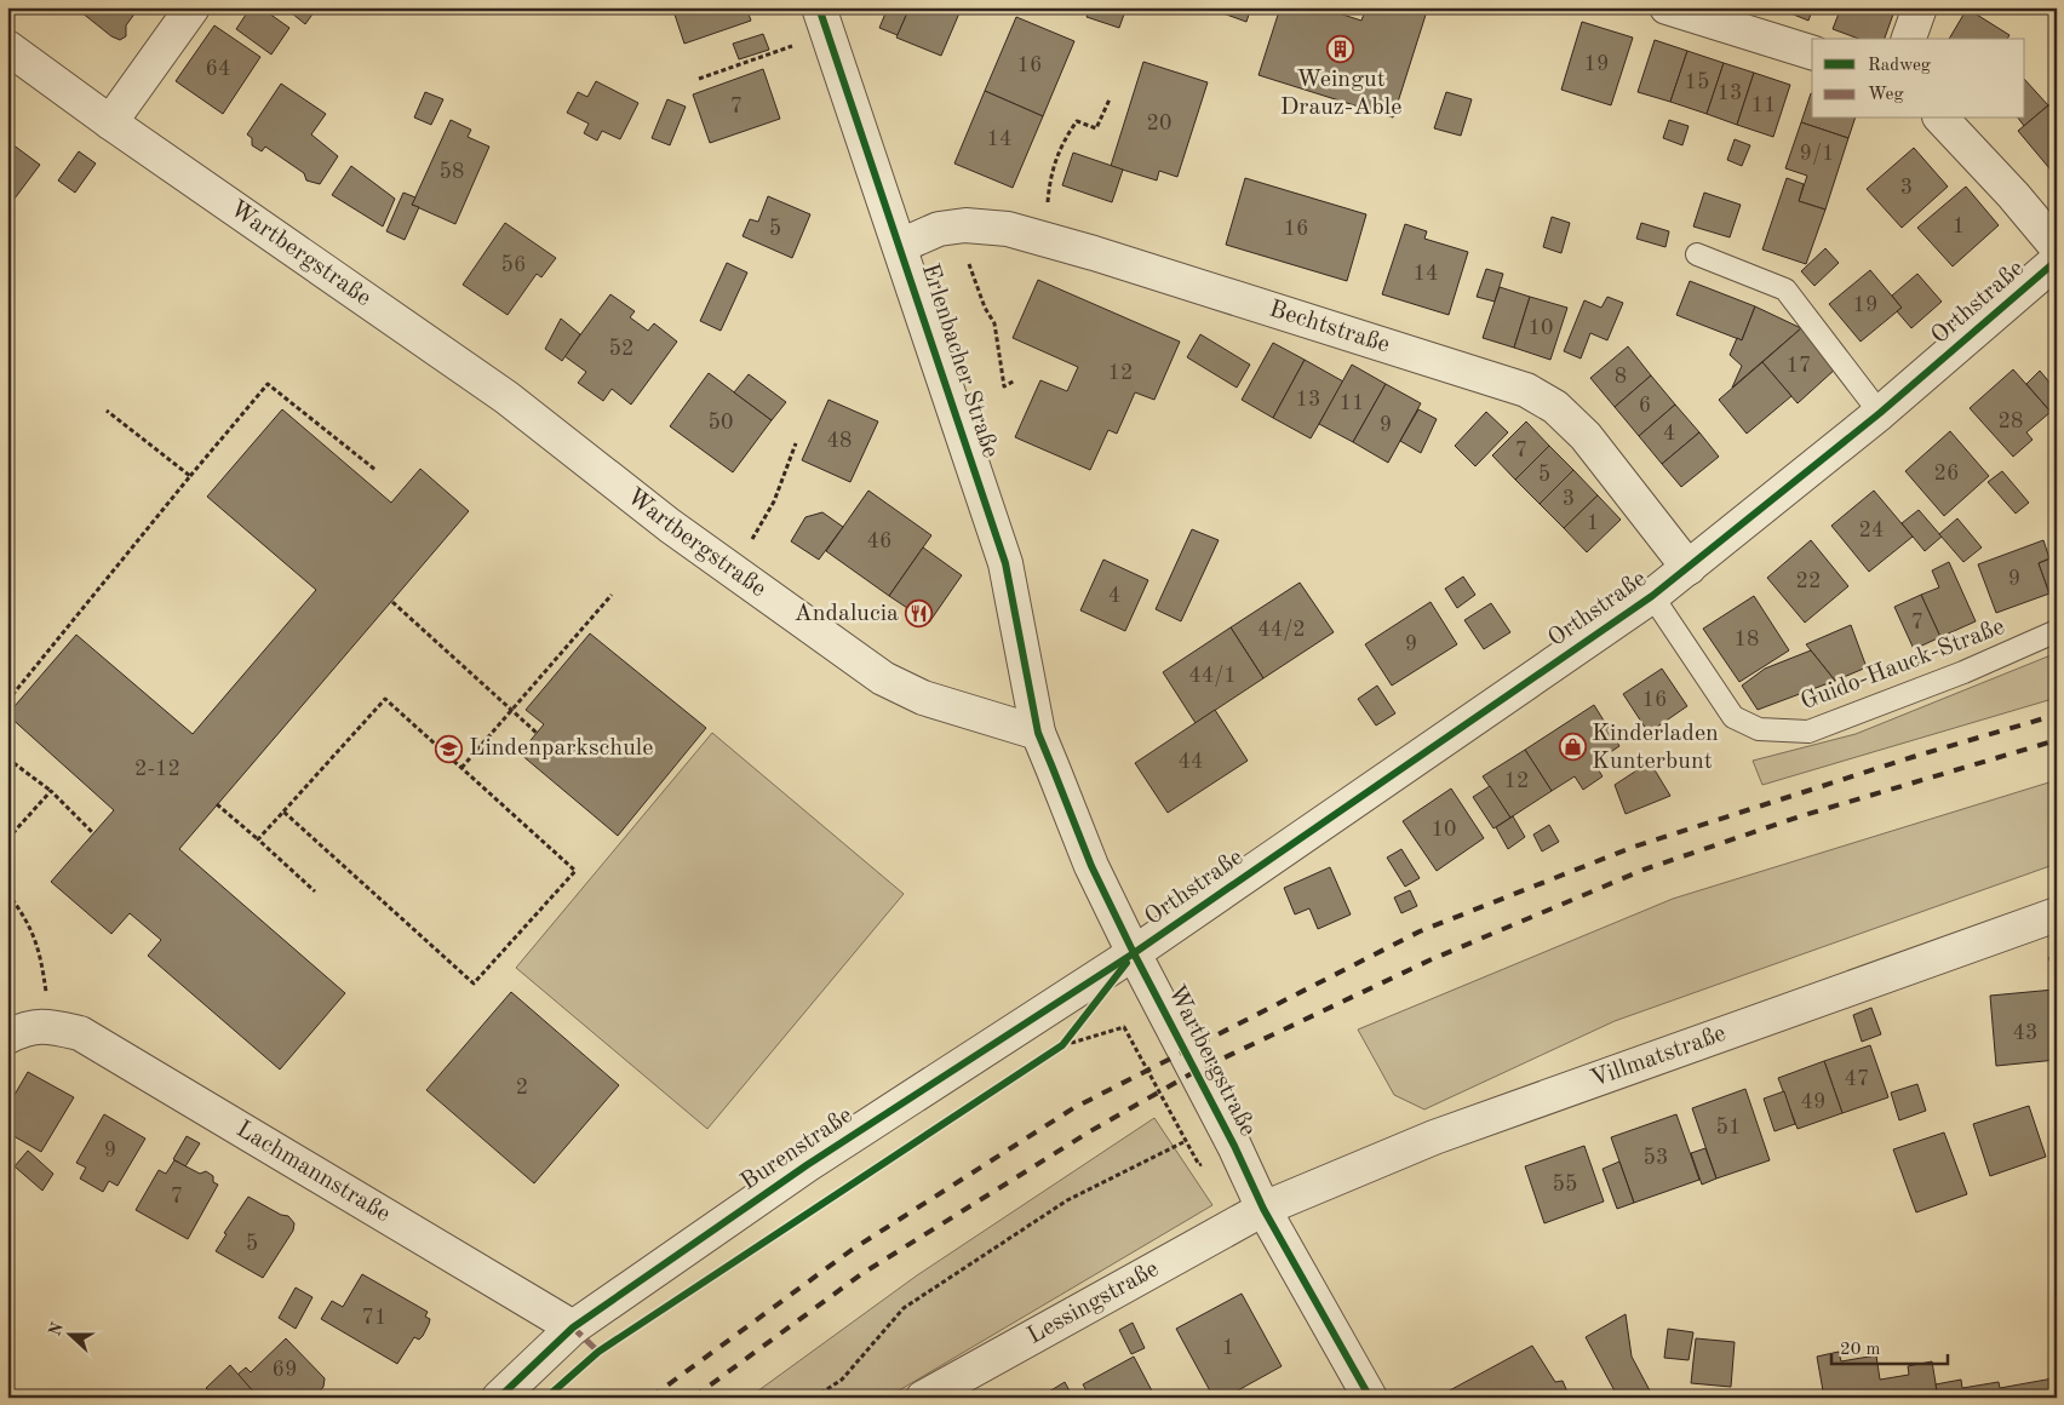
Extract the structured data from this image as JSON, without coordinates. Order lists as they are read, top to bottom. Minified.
{"streets":{"street":["Wartbergstraße","Orthstraße","Bechtstraße","Erlenbacher Straße","Villmatstraße","Burenstraße","Lachmannstraße","Lessingstraße"],"lane":["Guido-Hauck-Straße"]},"crossings":[["Wartbergstraße","Orthstraße"],["Wartbergstraße","Erlenbacher Straße"],["Wartbergstraße","Villmatstraße"],["Wartbergstraße","Burenstraße"],["Wartbergstraße","Lessingstraße"],["Orthstraße","Bechtstraße"],["Orthstraße","Guido-Hauck-Straße"],["Orthstraße","Burenstraße"],["Bechtstraße","Erlenbacher Straße"],["Villmatstraße","Lessingstraße"],["Burenstraße","Lachmannstraße"]],"places":{"building":["Weingut Drauz-Able"],"restaurant":["Andalucia"],"shop":["Kinderladen Kunterbunt"],"school or university":["Lindenparkschule"]},"house_numbers":["19","16","64","15","13","11","7","20","14","9/1","58","3","1","5","16","56","14","19","10","52","17","12","8","13","11","6","28","50","9","4","48","7","26","5","3","1","24","46","9","22","4","7","44/2","18","9","44/1","16","44","2-12","12","10","43","47","2","49","51","9","53","55","7","5","71","1","69"],"legend":["Radweg","Weg"],"scale_bar":"20 m","north":"left"}
